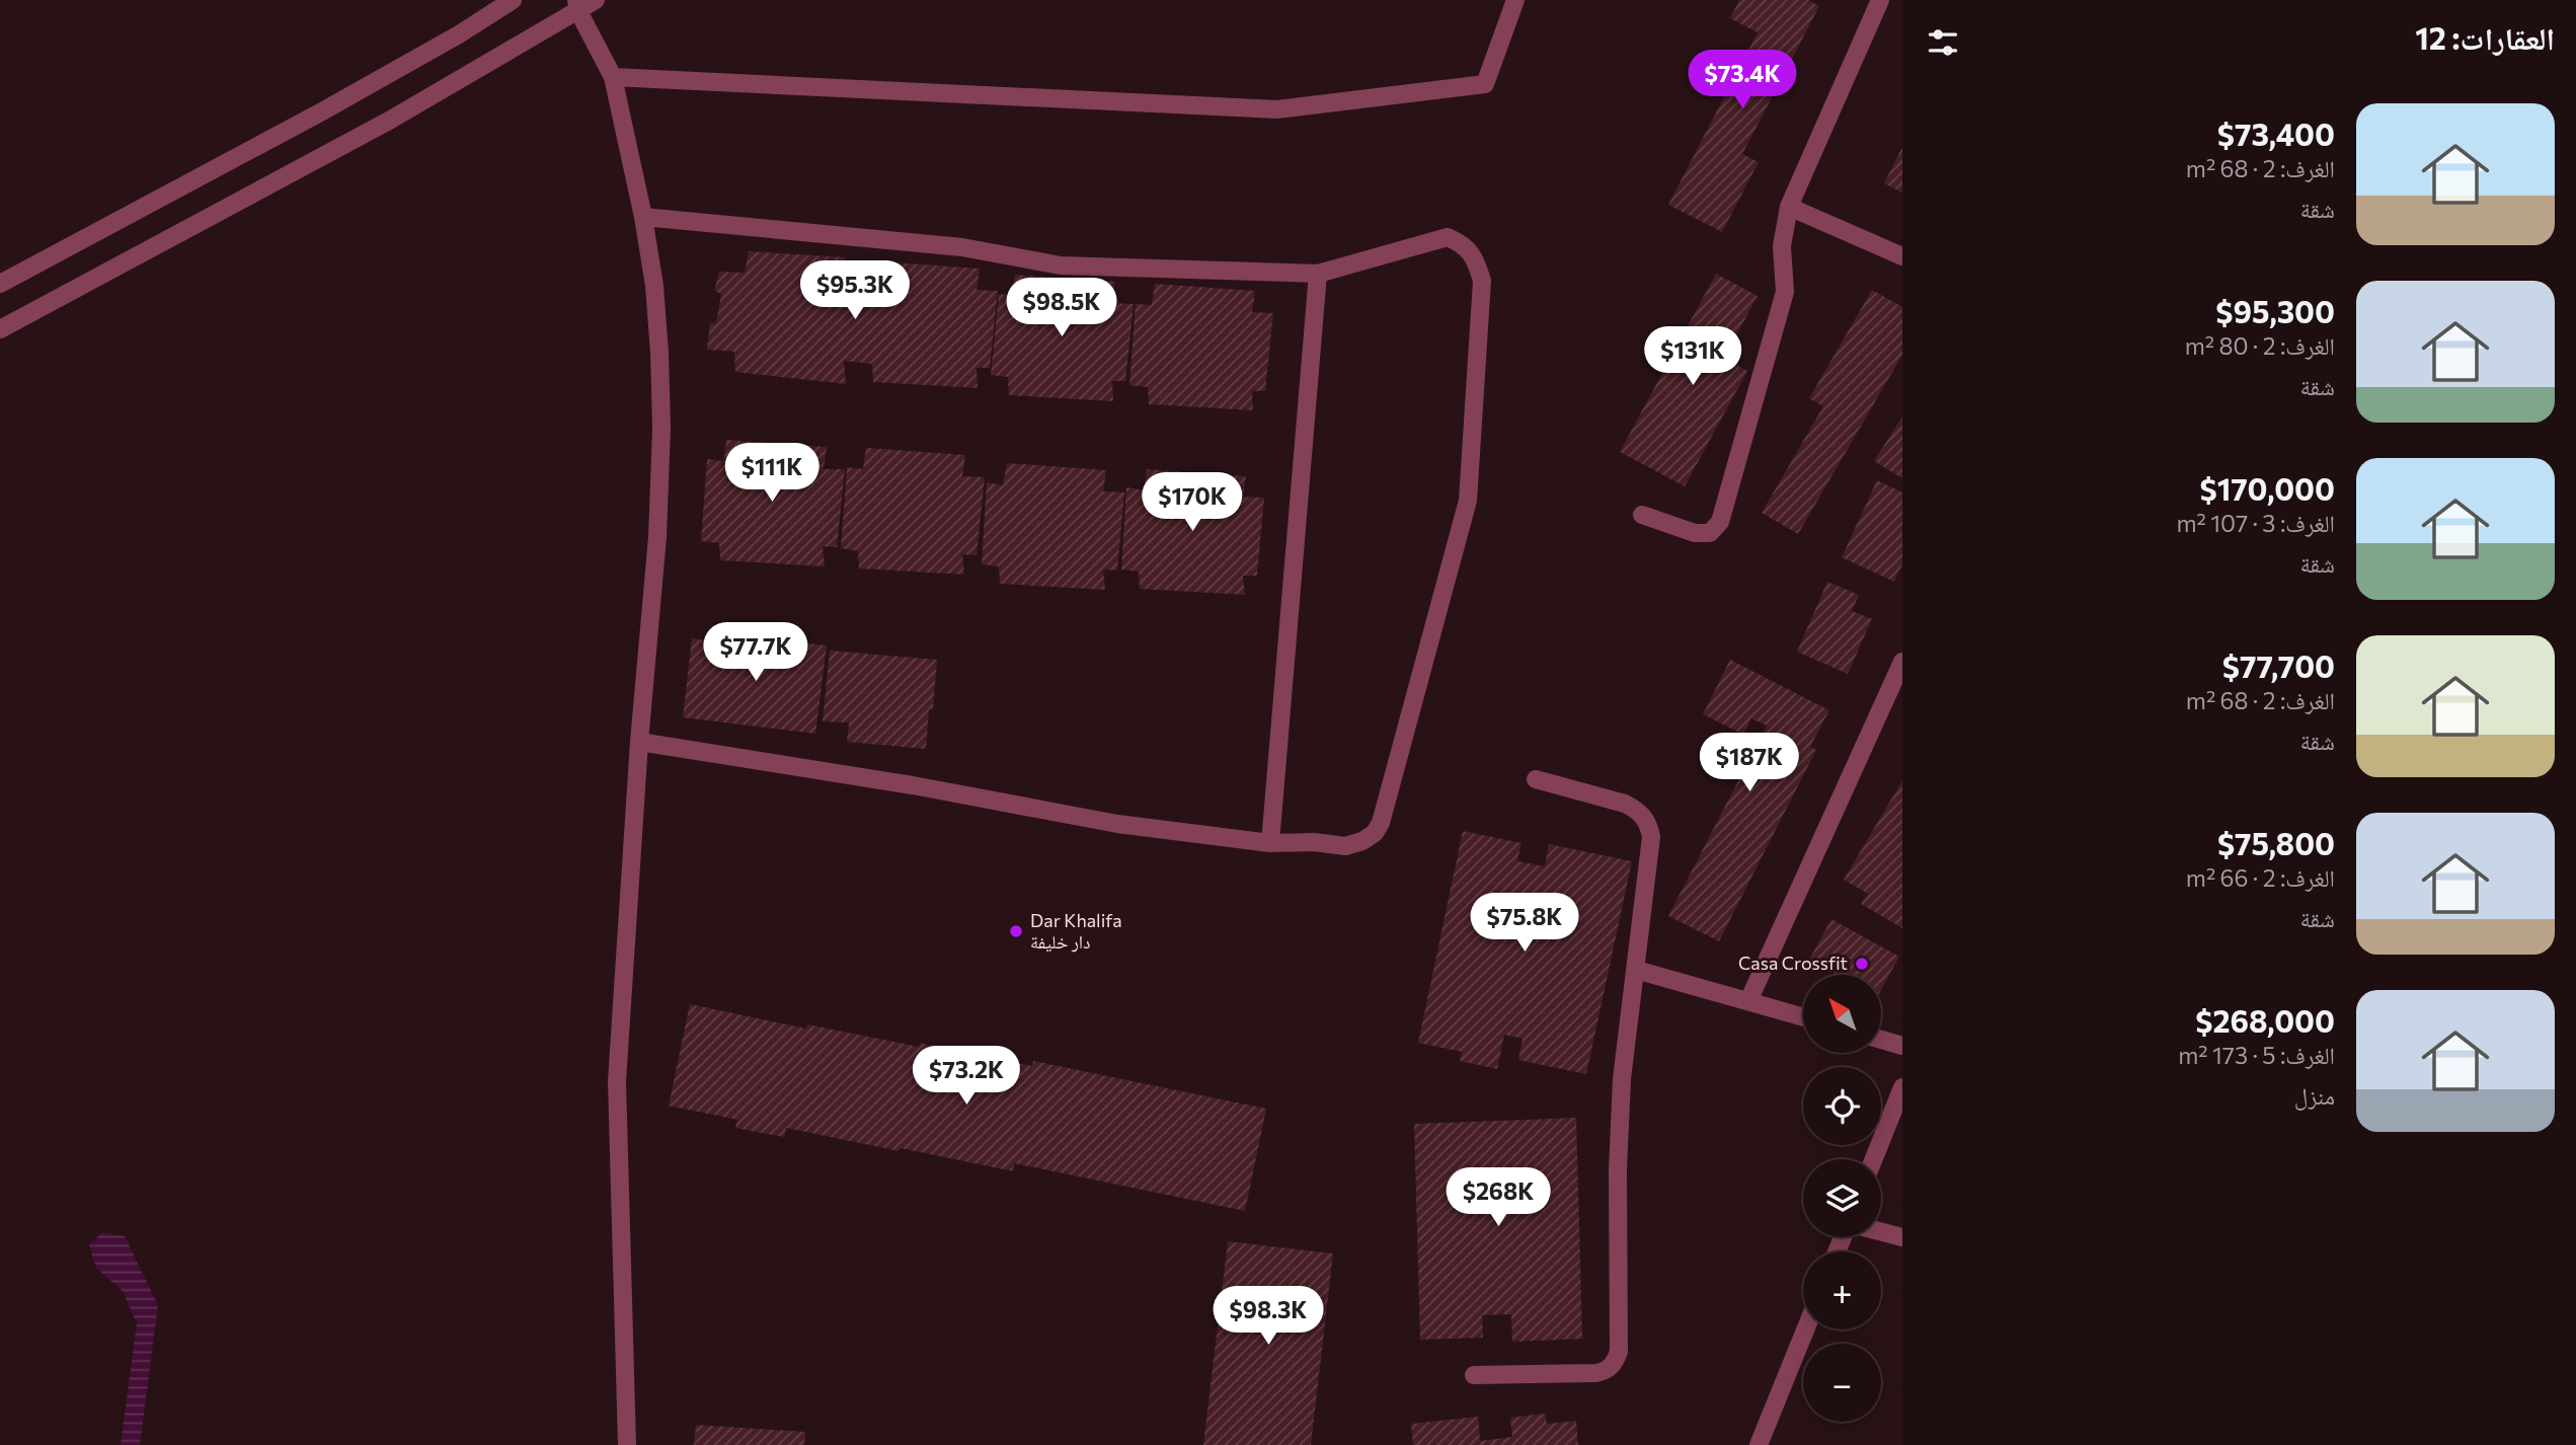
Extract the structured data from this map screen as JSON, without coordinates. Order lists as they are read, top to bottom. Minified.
{"places":["Dar Khalifa دار خليفة","Casa Crossfit"],"north":"top left","page":{"heading":"العقارات: 12","price":["$73.4K","$95.3K","$98.5K","$131K","$111K","$170K","$77.7K","$187K","$75.8K","$73.2K","$268K","$98.3K"],"list":[{"name":"$73,400","note":"الغرف: 2 · 68 m² · شقة"},{"name":"$95,300","note":"الغرف: 2 · 80 m² · شقة"},{"name":"$170,000","note":"الغرف: 3 · 107 m² · شقة"},{"name":"$77,700","note":"الغرف: 2 · 68 m² · شقة"},{"name":"$75,800","note":"الغرف: 2 · 66 m² · شقة"},{"name":"$268,000","note":"الغرف: 5 · 173 m² · منزل"}],"map_buttons":["+","−"]}}
